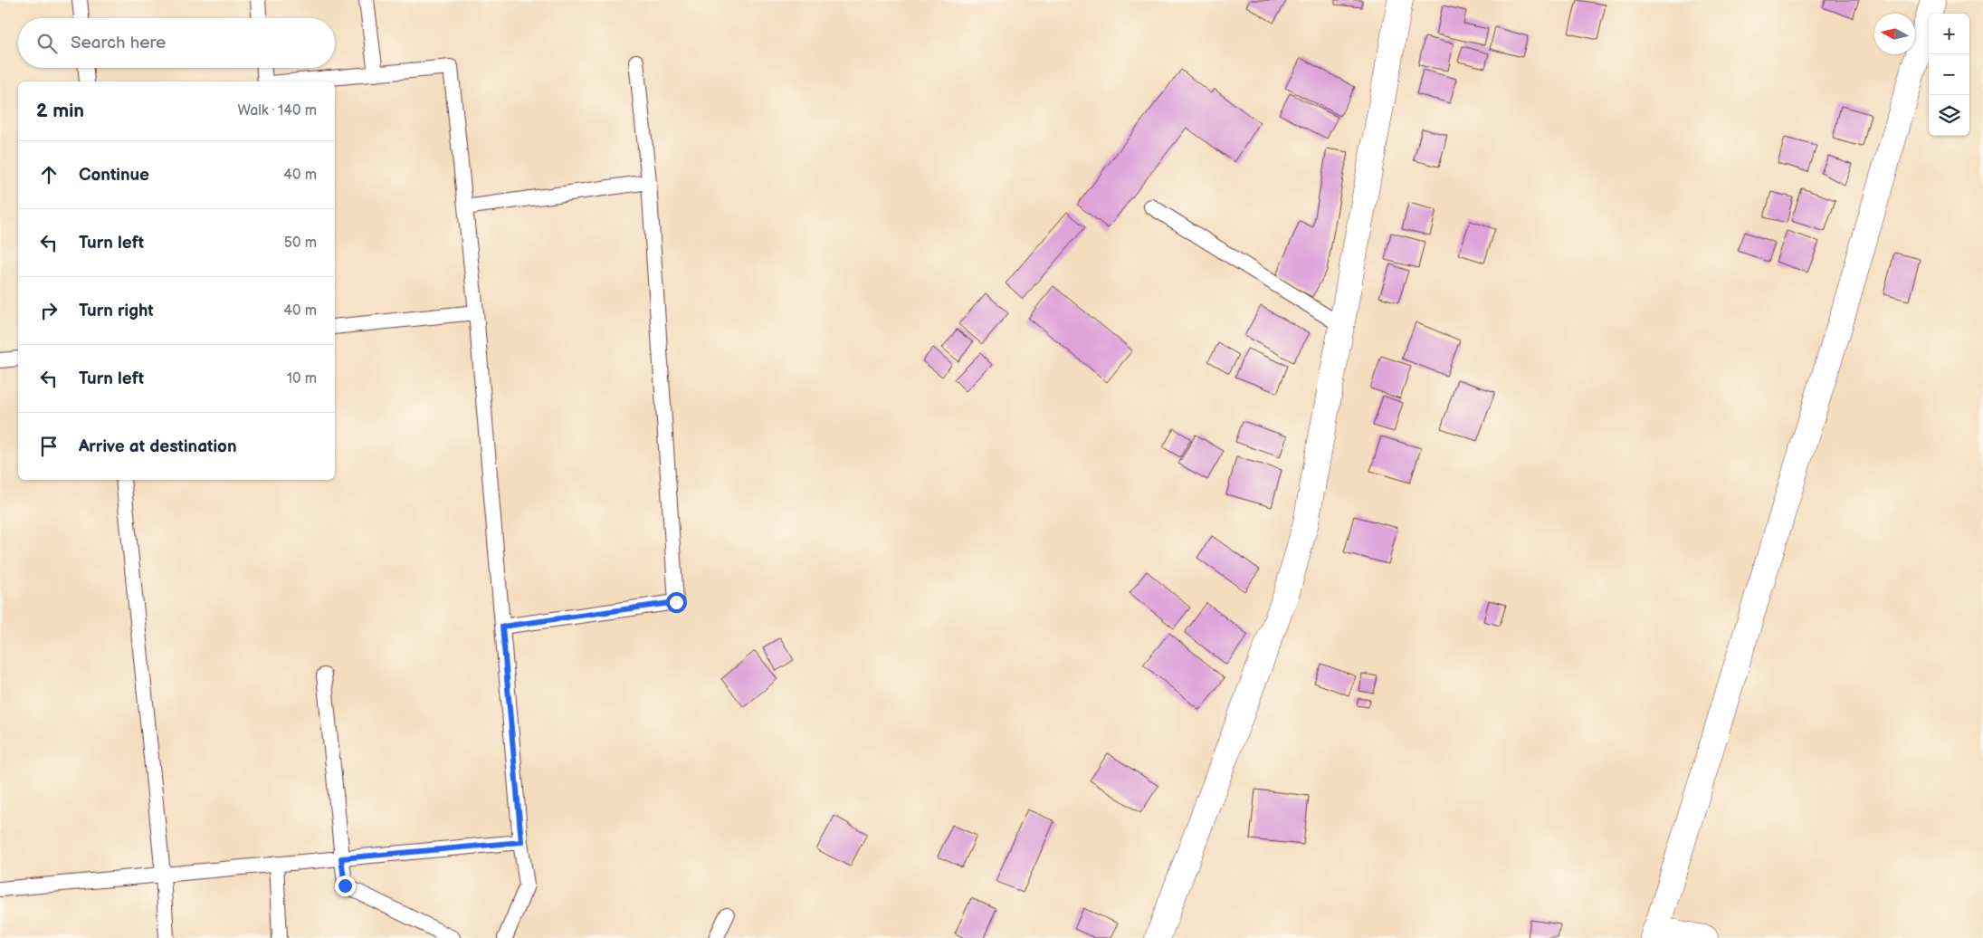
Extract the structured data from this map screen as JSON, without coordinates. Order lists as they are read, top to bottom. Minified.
{"north":"left","page":{"map_buttons":["+","−"],"search":"Search here","heading":["2 min","Walk · 140 m"],"list":[["Continue","40 m"],["Turn left","50 m"],["Turn right","40 m"],["Turn left","10 m"],"Arrive at destination"]}}
